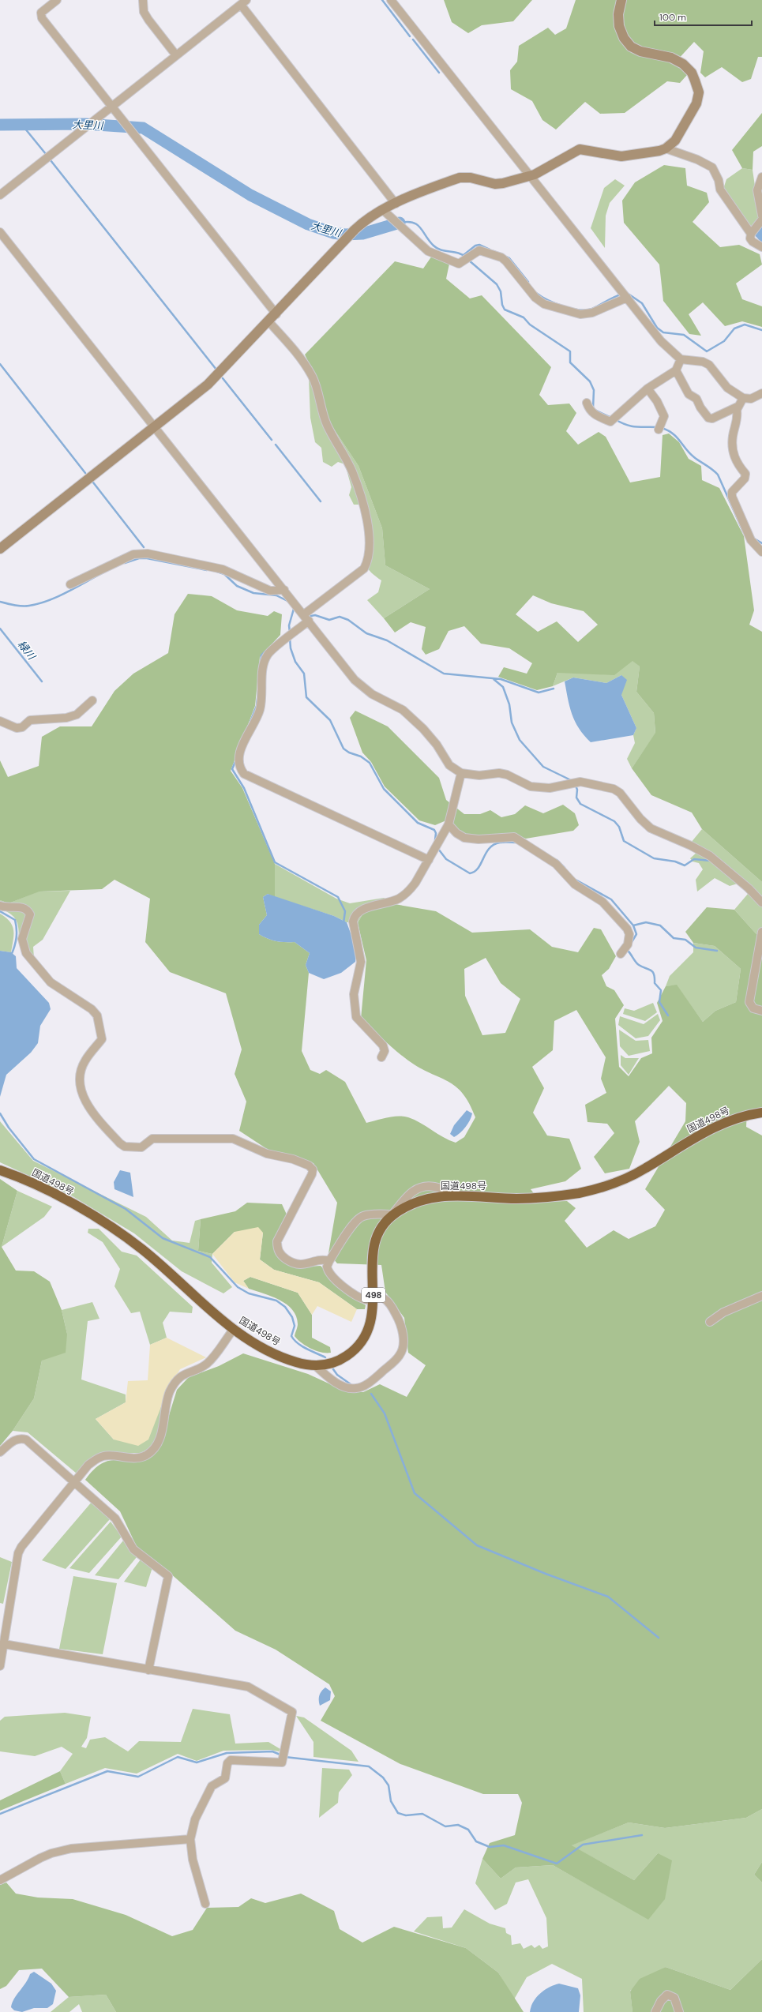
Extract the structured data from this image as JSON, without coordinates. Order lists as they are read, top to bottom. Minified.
{"streets":{"highway":["国道498号","498"]},"water":["大里川","緑川"],"scale_bar":"100 m"}
